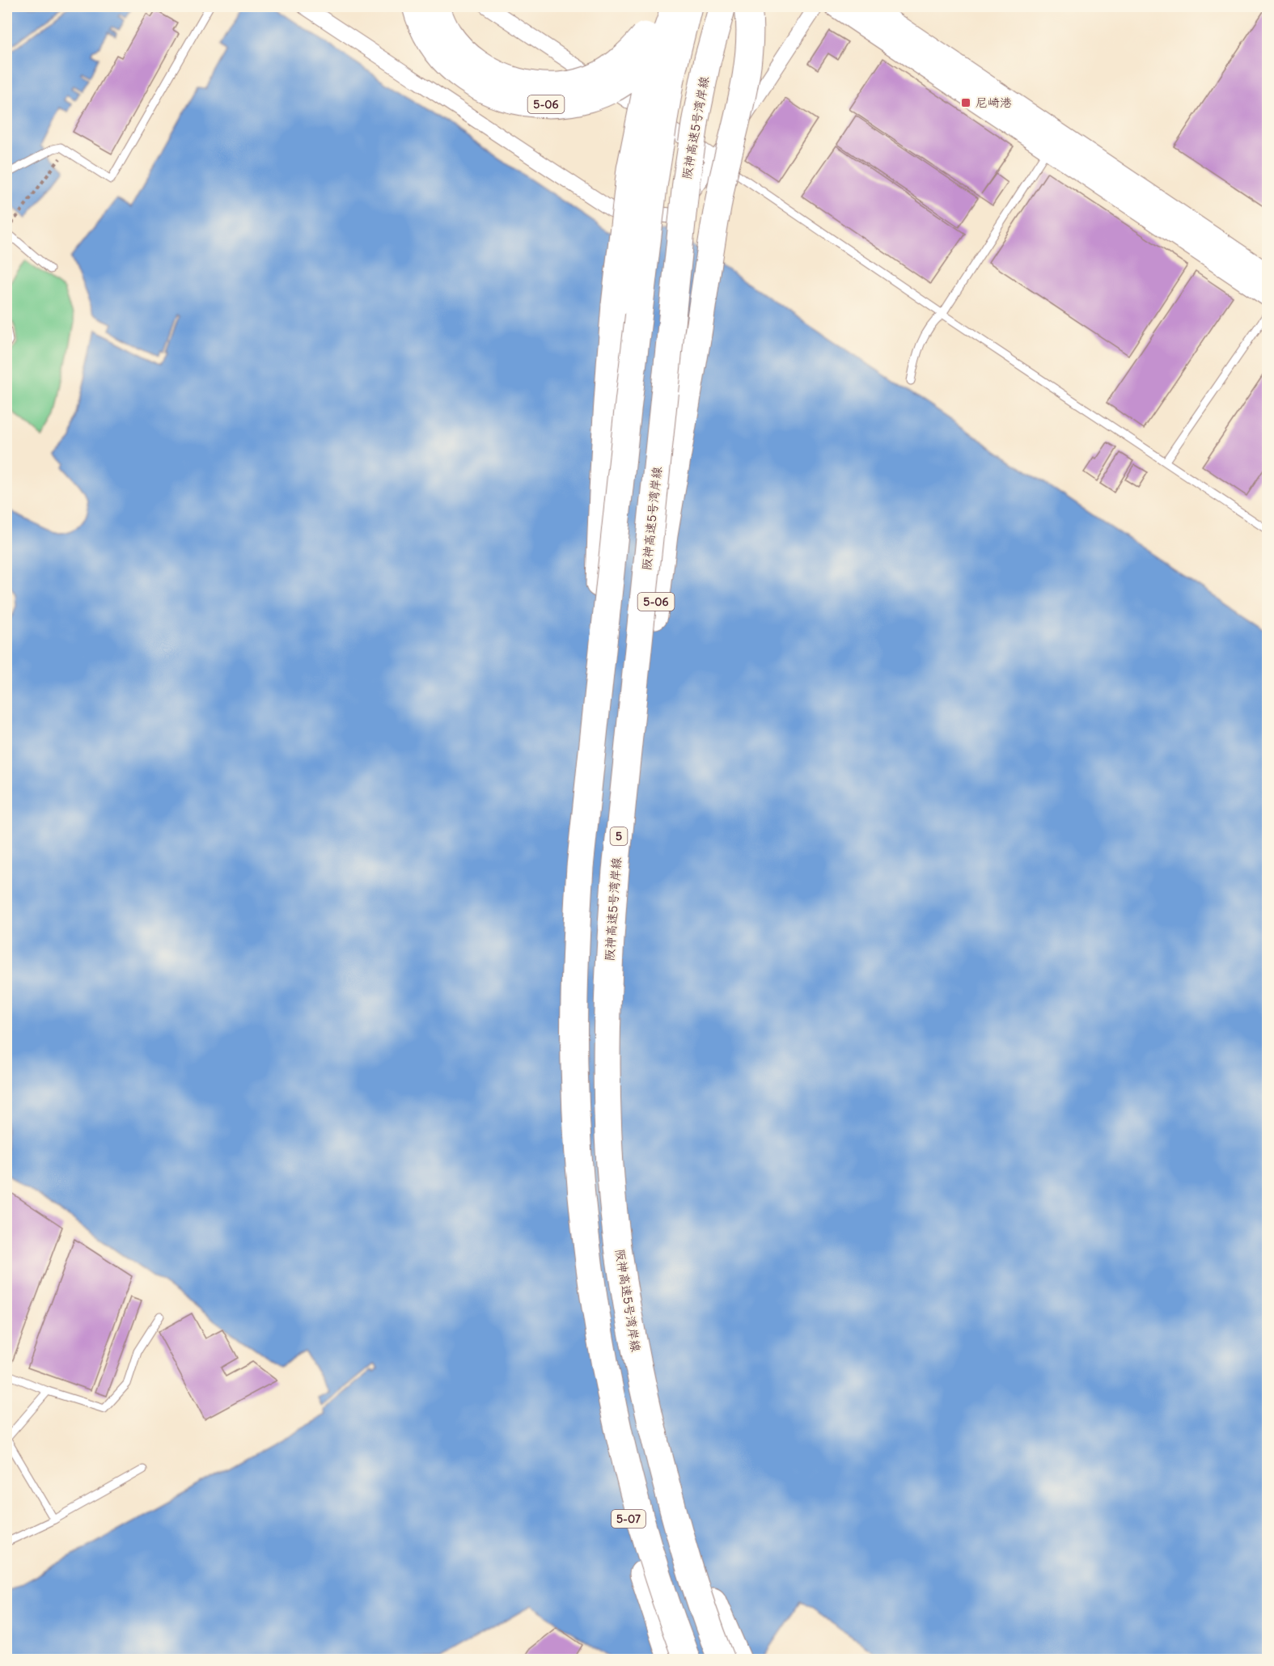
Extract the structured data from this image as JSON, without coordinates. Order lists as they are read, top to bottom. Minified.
{"streets":{"highway":["5-06","阪神高速5号湾岸線","5","5-07"]},"crossings":[["5-06","阪神高速5号湾岸線"]],"places":{"transit":["尼崎港"]}}
